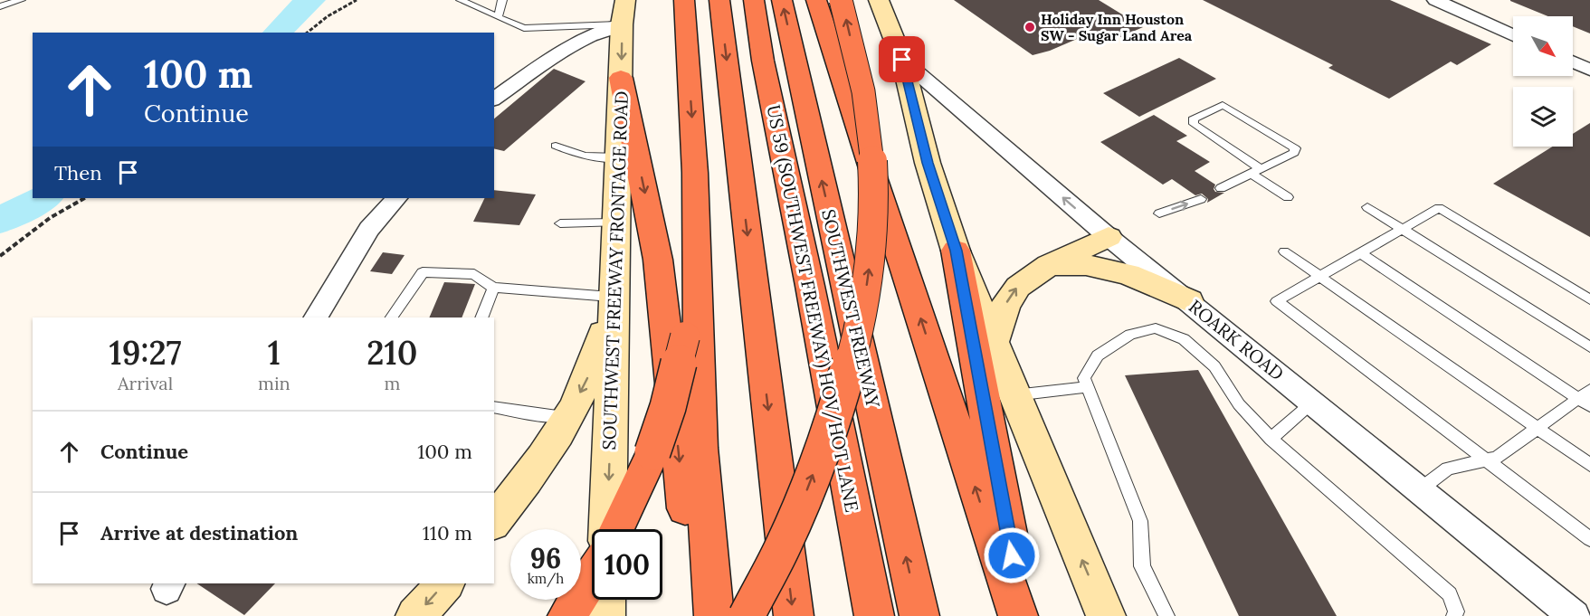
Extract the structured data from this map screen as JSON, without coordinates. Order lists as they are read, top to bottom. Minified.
{"streets":{"highway":["US 59 (SOUTHWEST FREEWAY) HOV/HOT LANE","SOUTHWEST FREEWAY"],"main road":["SOUTHWEST FREEWAY FRONTAGE ROAD"],"street":["ROARK ROAD"]},"places":["Holiday Inn Houston SW - Sugar Land Area"],"north":"bottom right","page":{"turn":["100 m","Continue"],"then":"Then","eta":["19:27","Arrival","1","min","210","m"],"list":[{"name":"Continue","value":"100 m"},{"name":"Arrive at destination","value":"110 m"}],"speed":"96 km/h","limit":"100"}}
